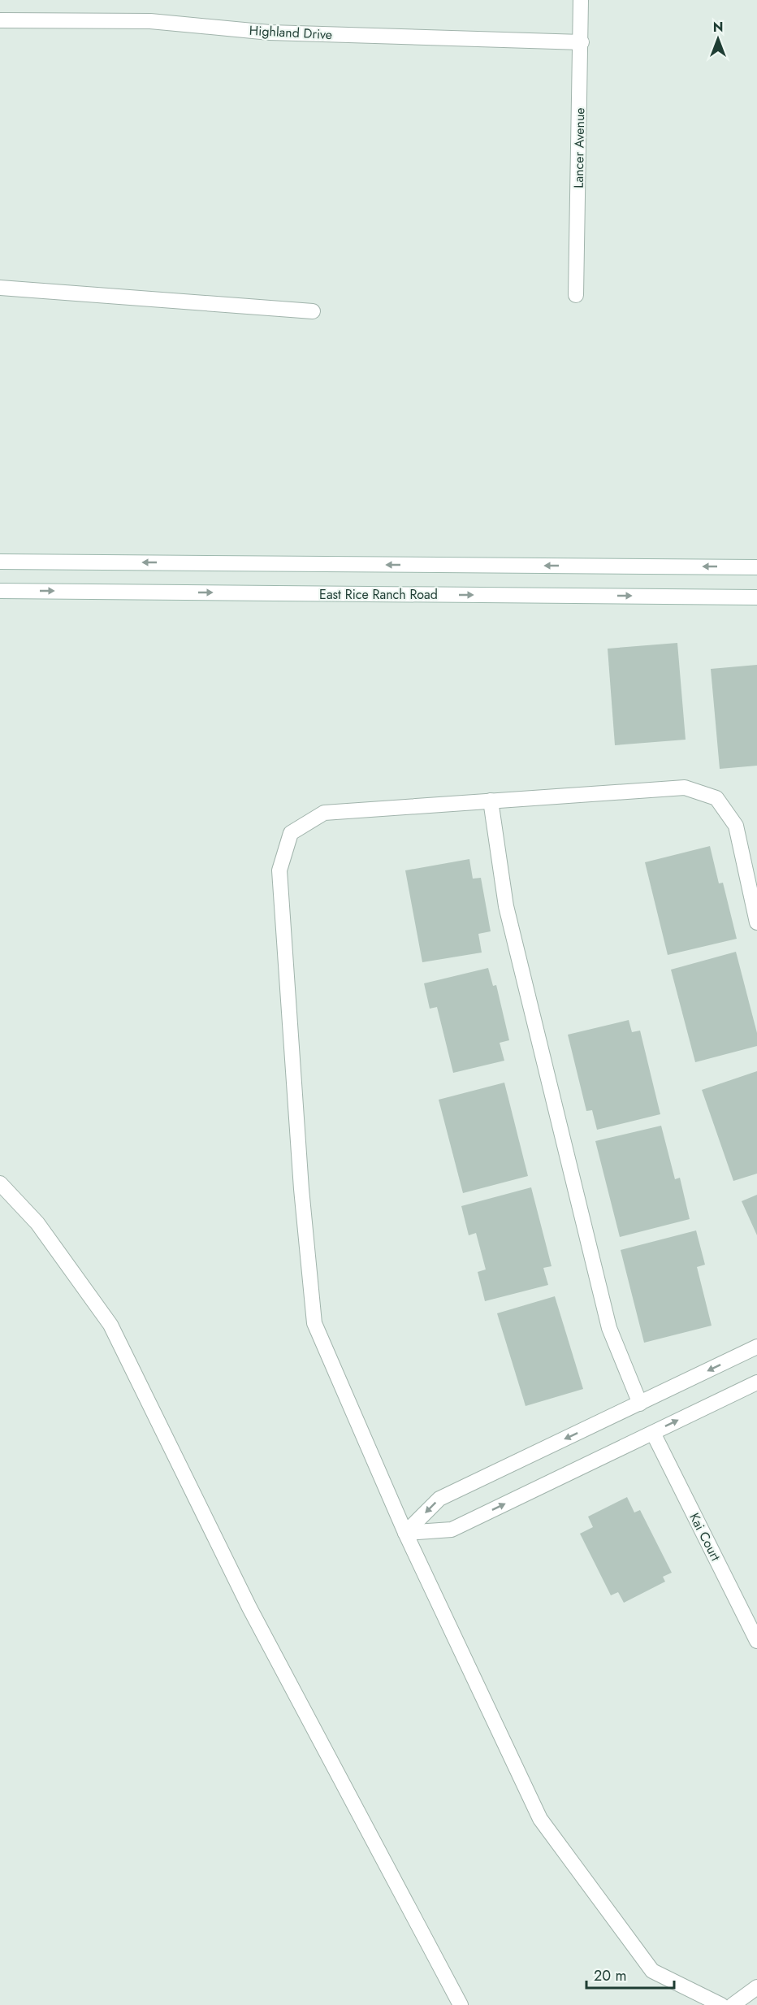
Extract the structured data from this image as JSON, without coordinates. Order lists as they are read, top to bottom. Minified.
{"streets":{"street":["Highland Drive","Lancer Avenue","East Rice Ranch Road","Kai Court"]},"crossings":[["Highland Drive","Lancer Avenue"]],"scale_bar":"20 m","north":"top"}
